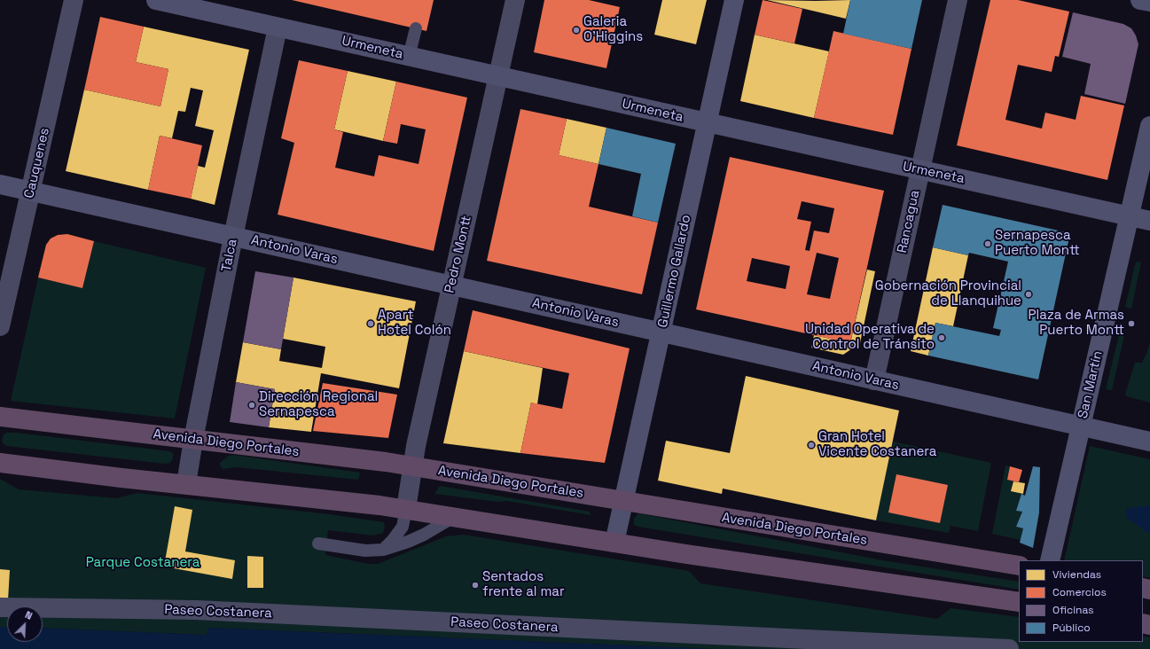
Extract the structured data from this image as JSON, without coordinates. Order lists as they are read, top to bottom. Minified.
{"streets":{"highway":["Avenida Diego Portales"],"street":["Urmeneta","Cauquenes","Rancagua","Antonio Varas","Pedro Montt","Talca","Guillermo Gallardo","San Martín","Paseo Costanera"]},"crossings":[["Urmeneta","Rancagua"],["Urmeneta","Pedro Montt"],["Urmeneta","Talca"],["Urmeneta","Guillermo Gallardo"],["Urmeneta","San Martín"],["Cauquenes","Antonio Varas"],["Rancagua","Antonio Varas"],["Antonio Varas","Pedro Montt"],["Antonio Varas","Talca"],["Antonio Varas","Guillermo Gallardo"],["Antonio Varas","San Martín"],["Pedro Montt","Avenida Diego Portales"],["Talca","Avenida Diego Portales"],["Guillermo Gallardo","Avenida Diego Portales"]],"parks":["Parque Costanera"],"places":["Galeria O'Higgins","Sernapesca Puerto Montt","Gobernación Provincial de Llanquihue","Apart Hotel Colón","Plaza de Armas Puerto Montt","Unidad Operativa de Control de Tránsito","Dirección Regional Sernapesca","Gran Hotel Vicente Costanera","Sentados frente al mar"],"legend":["Viviendas","Comercios","Oficinas","Público"],"north":"top right"}
